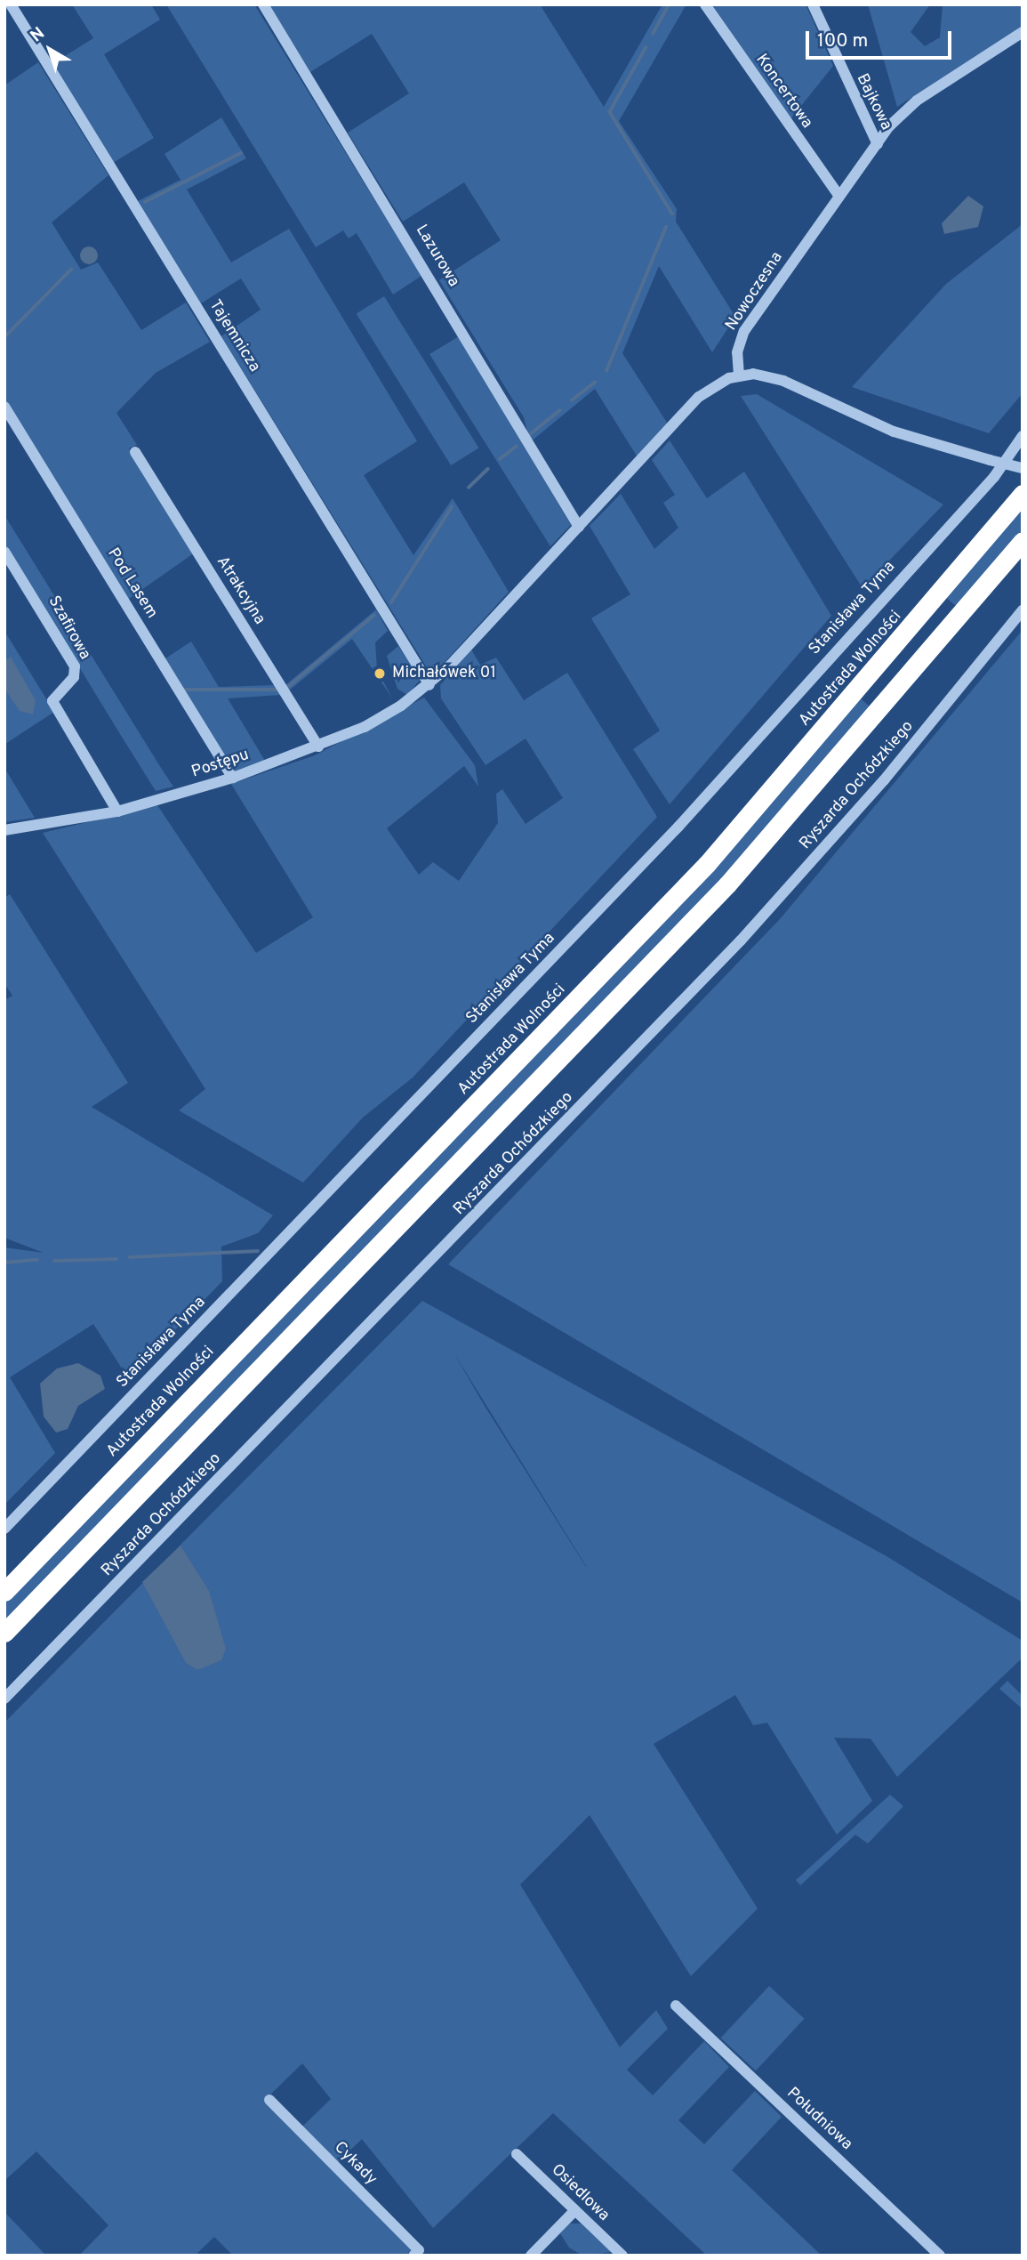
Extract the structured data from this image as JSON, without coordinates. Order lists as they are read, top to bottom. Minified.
{"streets":{"highway":["Autostrada Wolności"],"street":["Koncertowa","Bajkowa","Lazurowa","Nowoczesna","Tajemnicza","Pod Lasem","Atrakcyjna","Stanisława Tyma","Szafirowa","Postępu","Ryszarda Ochódzkiego","Południowa","Cykady","Osiedlowa"]},"crossings":[["Koncertowa","Nowoczesna"],["Bajkowa","Nowoczesna"],["Tajemnicza","Postępu"],["Pod Lasem","Postępu"],["Atrakcyjna","Postępu"],["Szafirowa","Postępu"]],"places":["Michałówek 01"],"scale_bar":"100 m","north":"top left"}
